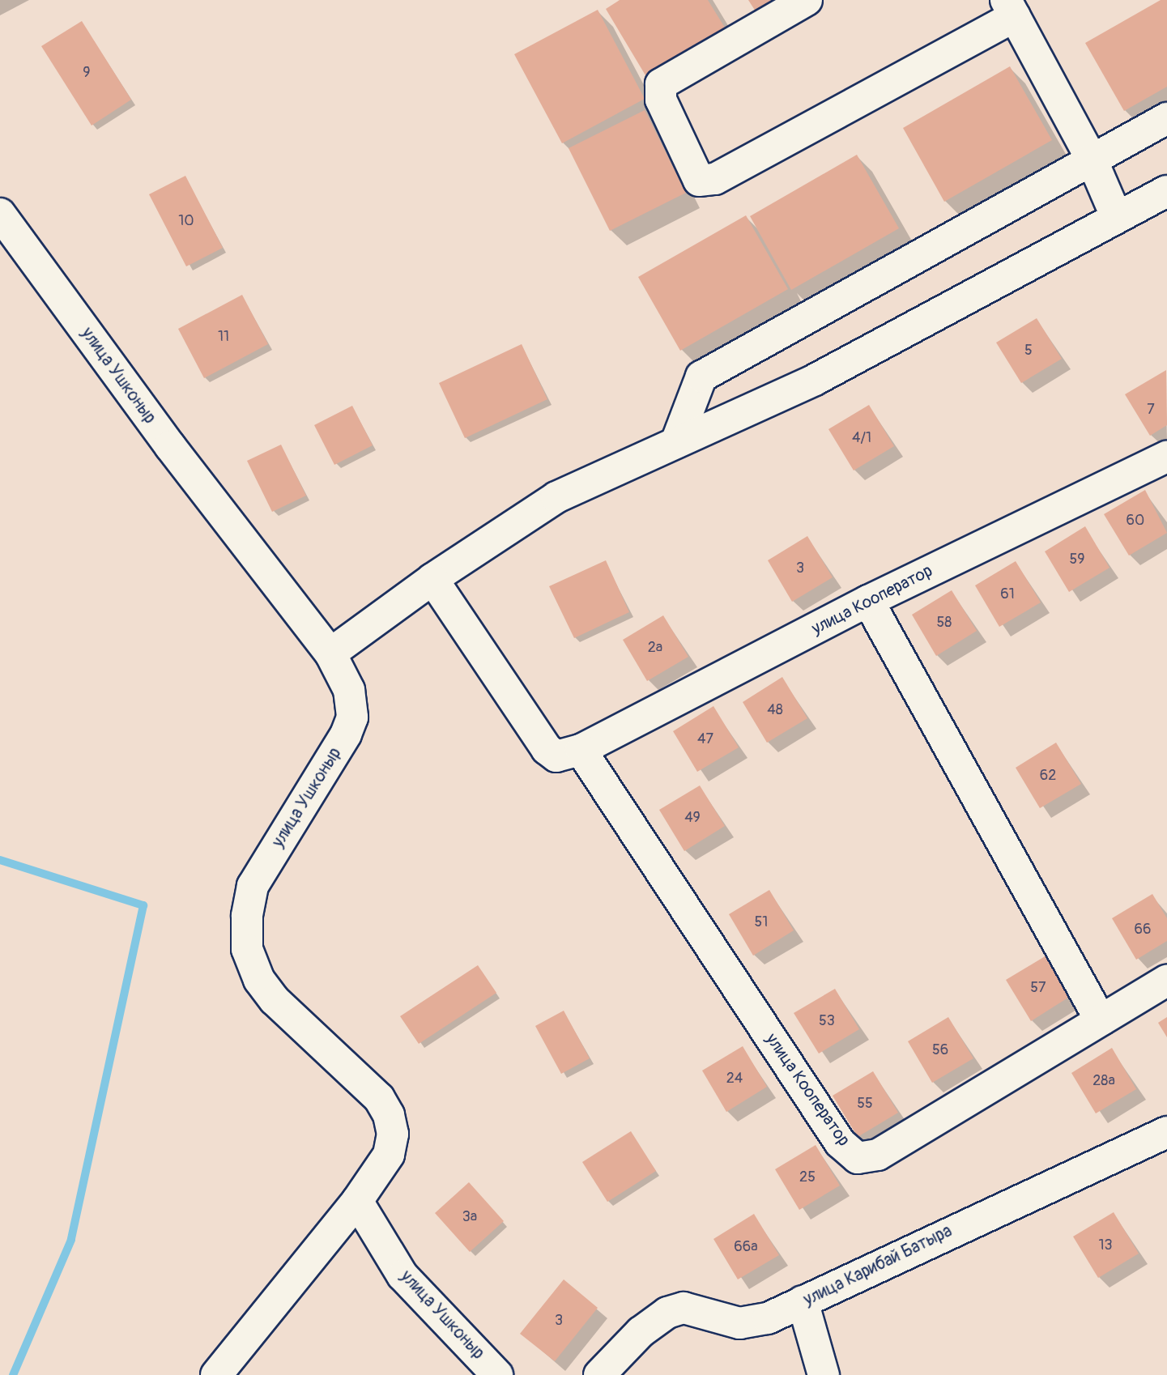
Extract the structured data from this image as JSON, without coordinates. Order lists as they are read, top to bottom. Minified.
{"streets":{"street":["улица Ушконыр","улица Кооператор","улица Карибай Батыра"]},"house_numbers":["9","10","11","5","7","4/1","60","59","3","61","58","2а","48","47","62","49","51","66","57","53","56","24","28а","55","25","3а","13","66а","3"]}
